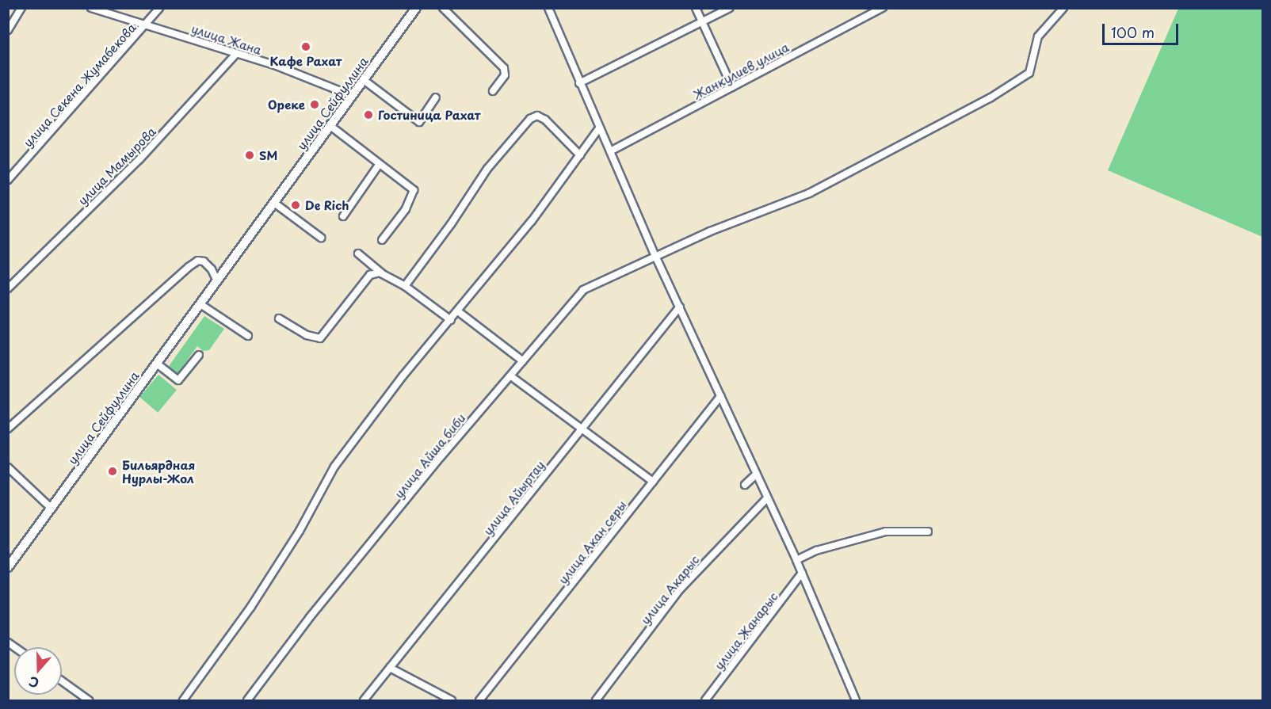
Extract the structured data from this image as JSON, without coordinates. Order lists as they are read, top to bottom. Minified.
{"streets":{"main road":["улица Сейфуллина"],"street":["улица Жана","Жанкулиев улица","улица Секена Жумабекова","улица Мамырова","улица Айша биби","улица Айыртау","улица Акан серы","улица Акарыс","улица Жанарыс"]},"crossings":[["улица Жана","улица Секена Жумабекова"],["улица Жана","улица Сейфуллина"],["улица Жана","улица Мамырова"]],"places":["Кафе Рахат","Ореке","Гостиница Рахат","SM","De Rich","Бильярдная Нурлы-Жол"],"scale_bar":"100 m","north":"bottom"}
